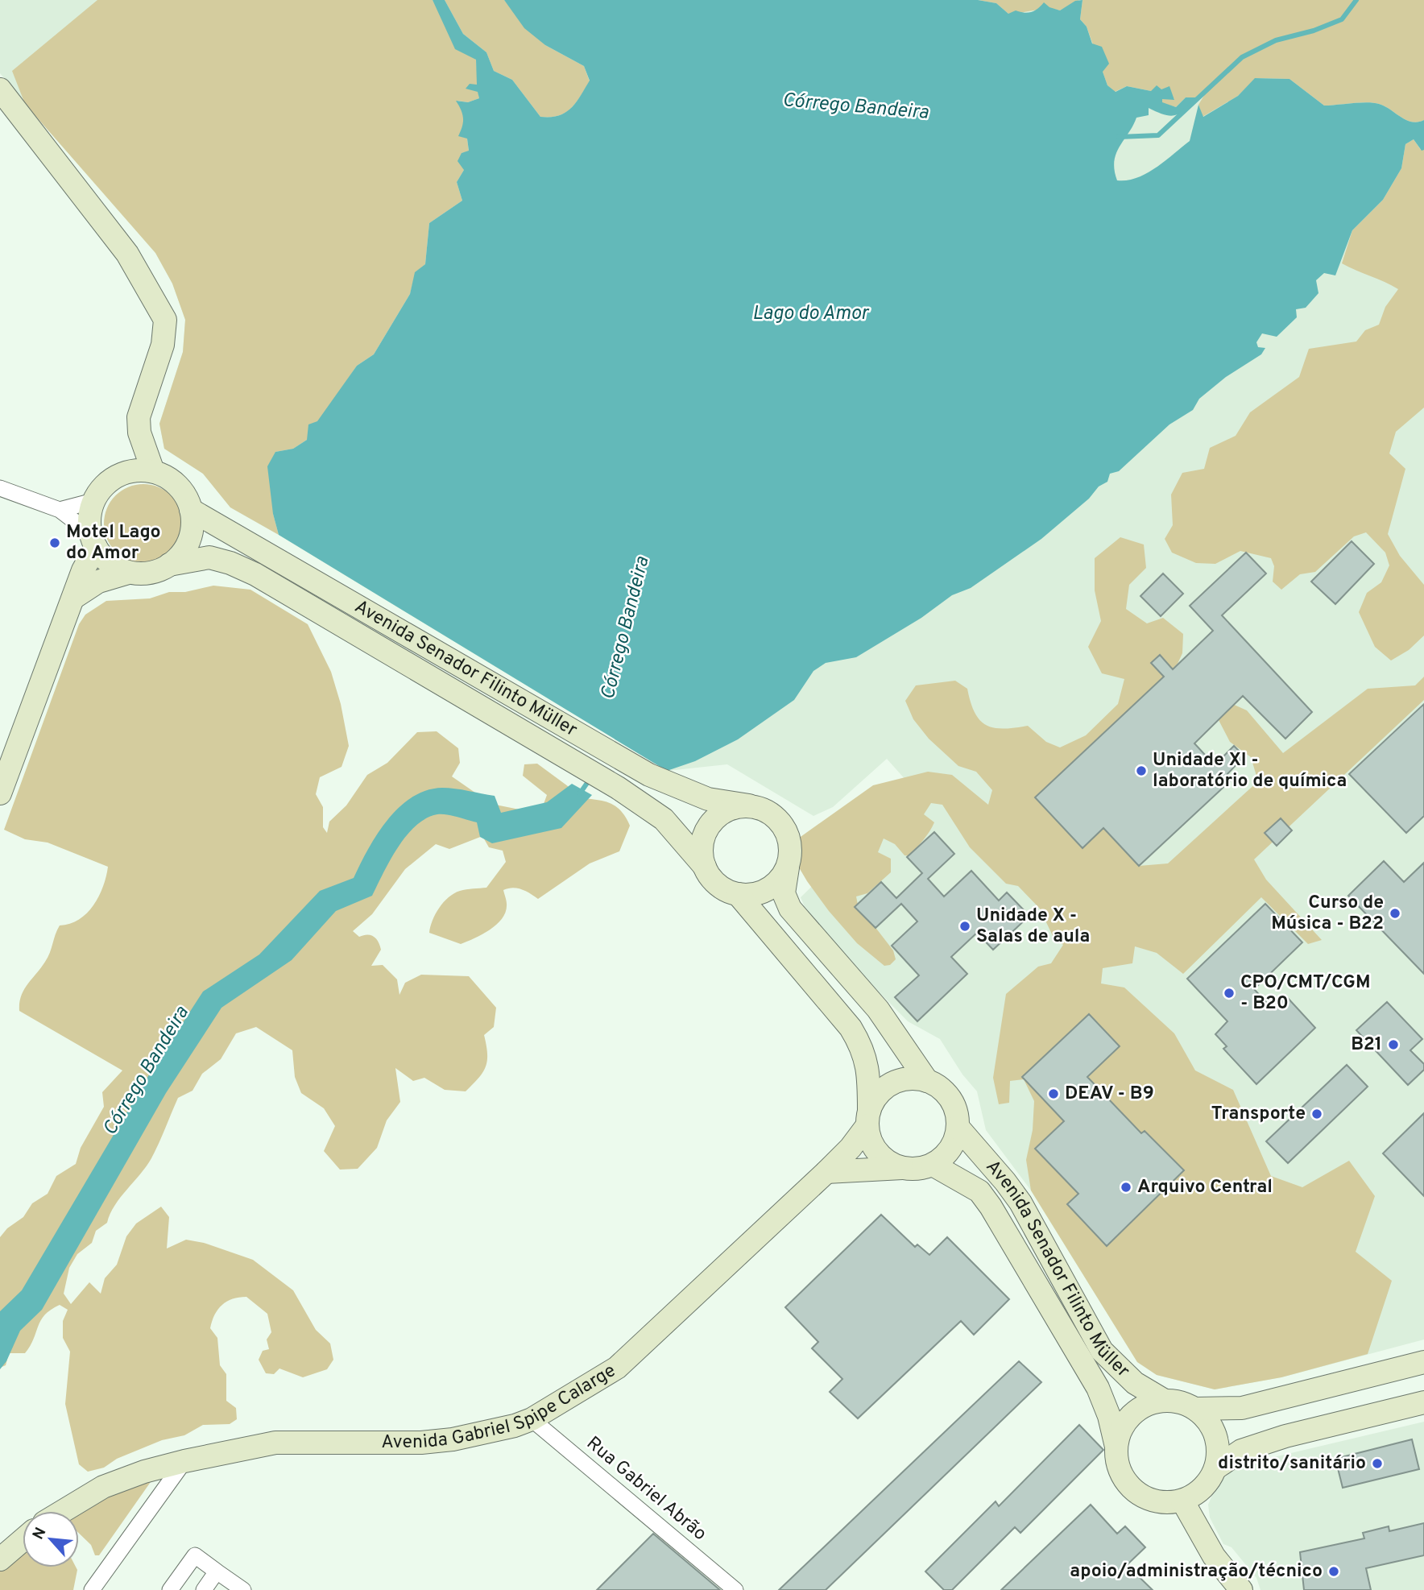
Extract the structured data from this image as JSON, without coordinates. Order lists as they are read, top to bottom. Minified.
{"streets":{"main road":["Avenida Senador Filinto Müller","Avenida Gabriel Spipe Calarge"],"street":["Rua Gabriel Abrão"]},"crossings":[["Avenida Senador Filinto Müller","Avenida Gabriel Spipe Calarge"],["Avenida Gabriel Spipe Calarge","Rua Gabriel Abrão"]],"water":["Córrego Bandeira","Lago do Amor"],"places":["Motel Lago do Amor","Unidade XI - laboratório de química","Curso de Música - B22","Unidade X - Salas de aula","CPO/CMT/CGM - B20","B21","DEAV - B9","Transporte","Arquivo Central","distrito/sanitário","apoio/administração/técnico"],"north":"top left"}
